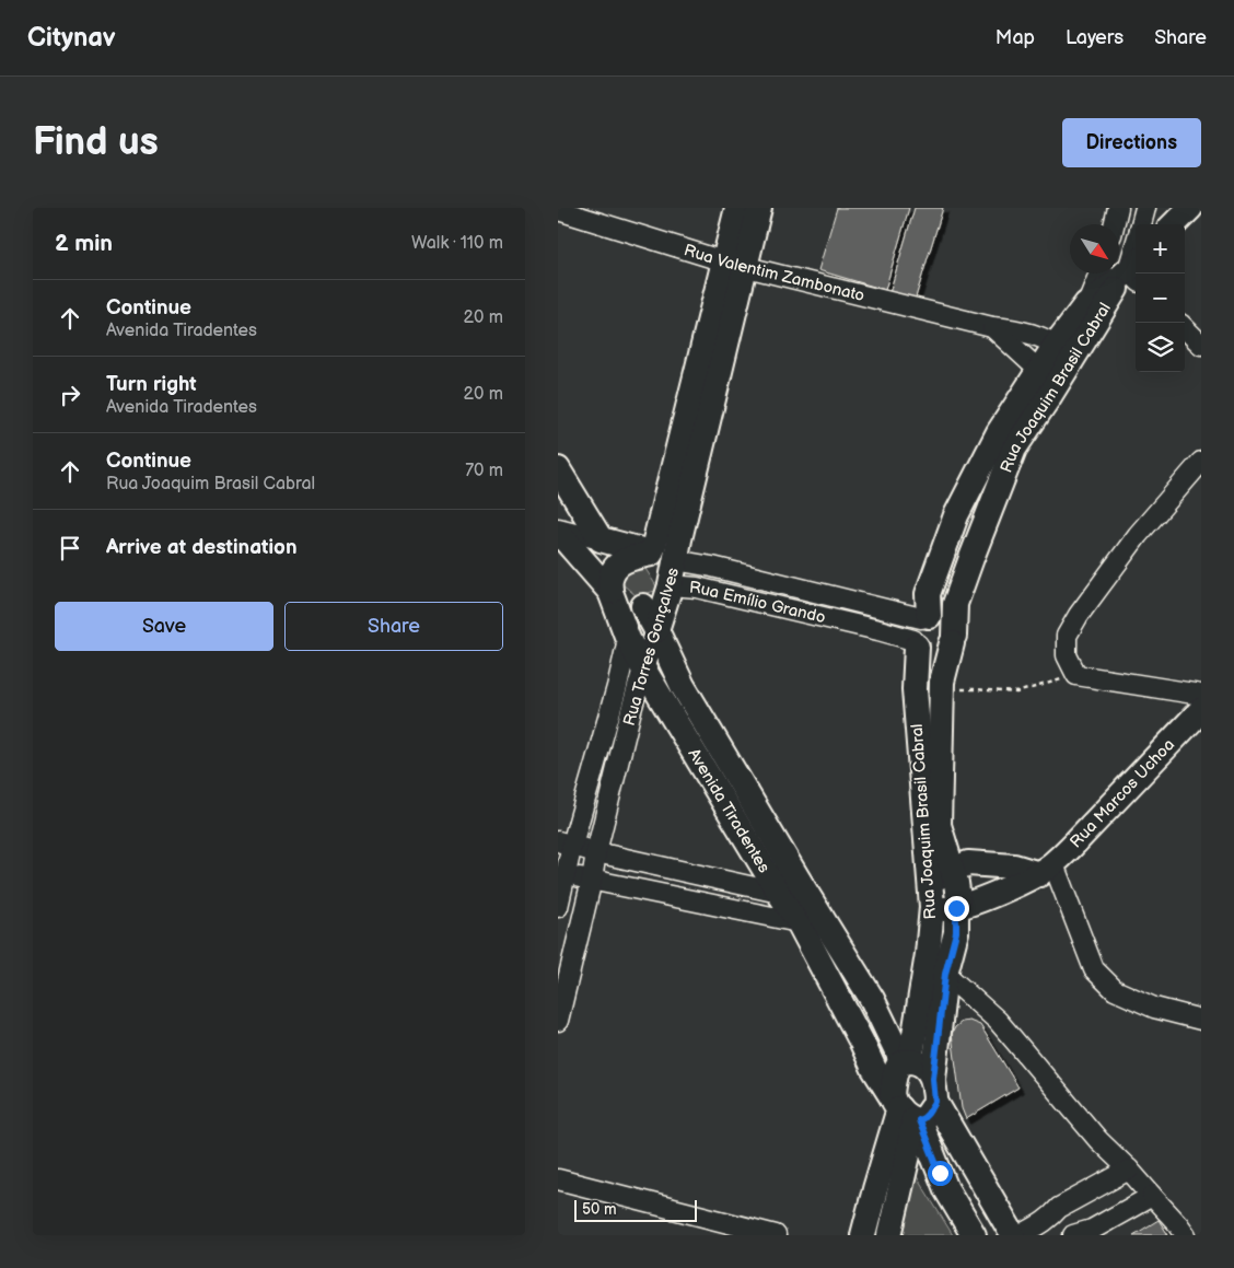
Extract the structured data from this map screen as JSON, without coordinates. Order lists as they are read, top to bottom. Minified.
{"streets":{"main road":["Rua Joaquim Brasil Cabral","Rua Emílio Grando","Rua Torres Gonçalves","Rua Marcos Uchoa","Avenida Tiradentes"],"street":["Rua Valentim Zambonato"]},"crossings":[["Rua Valentim Zambonato","Rua Joaquim Brasil Cabral"],["Rua Valentim Zambonato","Rua Torres Gonçalves"],["Rua Joaquim Brasil Cabral","Rua Emílio Grando"],["Rua Joaquim Brasil Cabral","Rua Marcos Uchoa"],["Rua Joaquim Brasil Cabral","Avenida Tiradentes"],["Rua Emílio Grando","Rua Torres Gonçalves"],["Rua Emílio Grando","Avenida Tiradentes"],["Rua Torres Gonçalves","Avenida Tiradentes"]],"scale_bar":"50 m","north":"bottom right","page":{"header":"Citynav","nav":["Map","Layers","Share"],"buttons":["Directions",["Save","Share"]],"title":"Find us","heading":["2 min","Walk · 110 m"],"map_buttons":["+","−"],"list":[["Continue","Avenida Tiradentes","20 m"],["Turn right","Avenida Tiradentes","20 m"],["Continue","Rua Joaquim Brasil Cabral","70 m"],"Arrive at destination"],"scale":"50 m"}}
